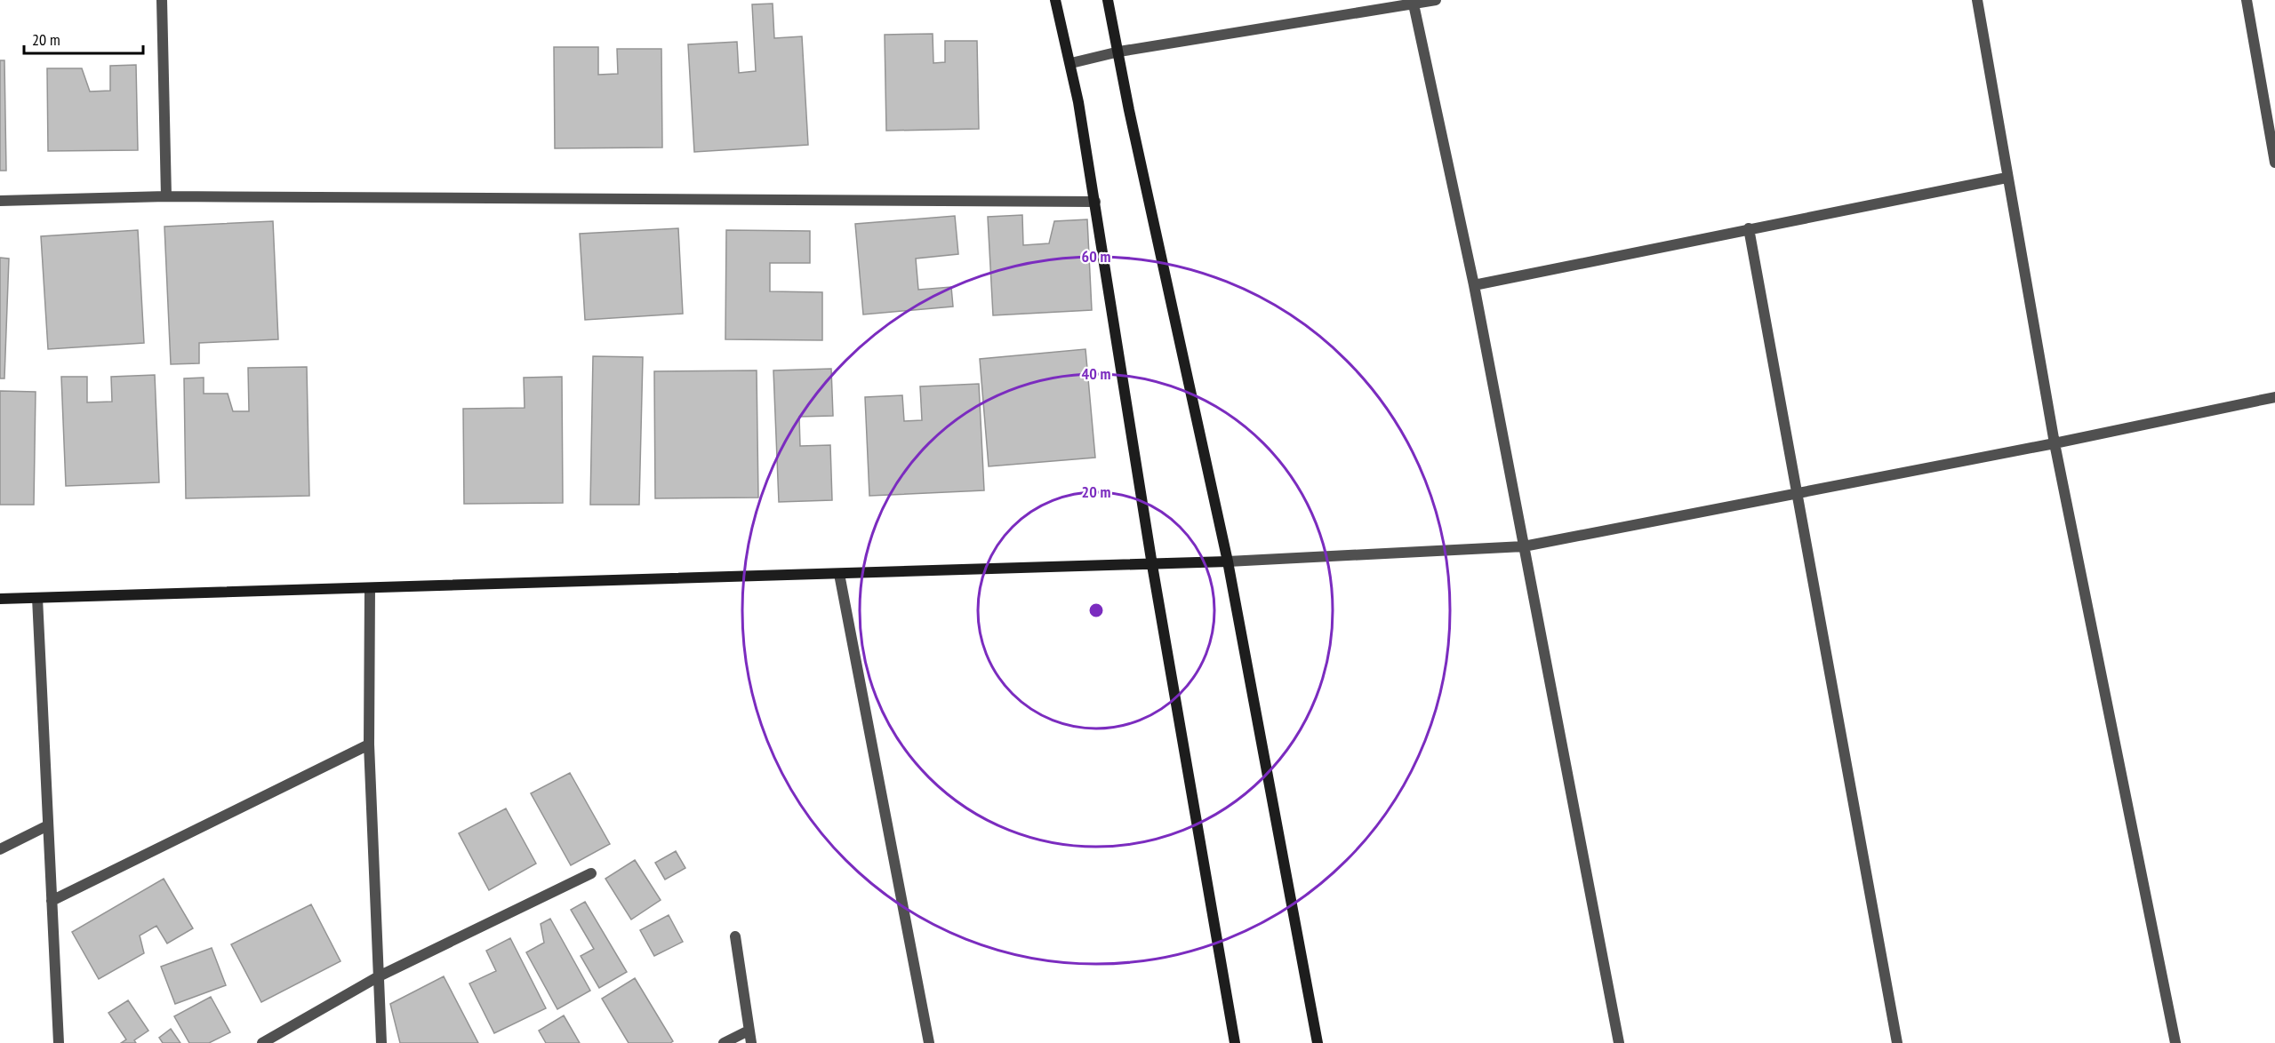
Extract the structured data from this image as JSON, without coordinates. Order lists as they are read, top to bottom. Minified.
{"scale_bar":"20 m","rings":["60 m","40 m","20 m"]}
